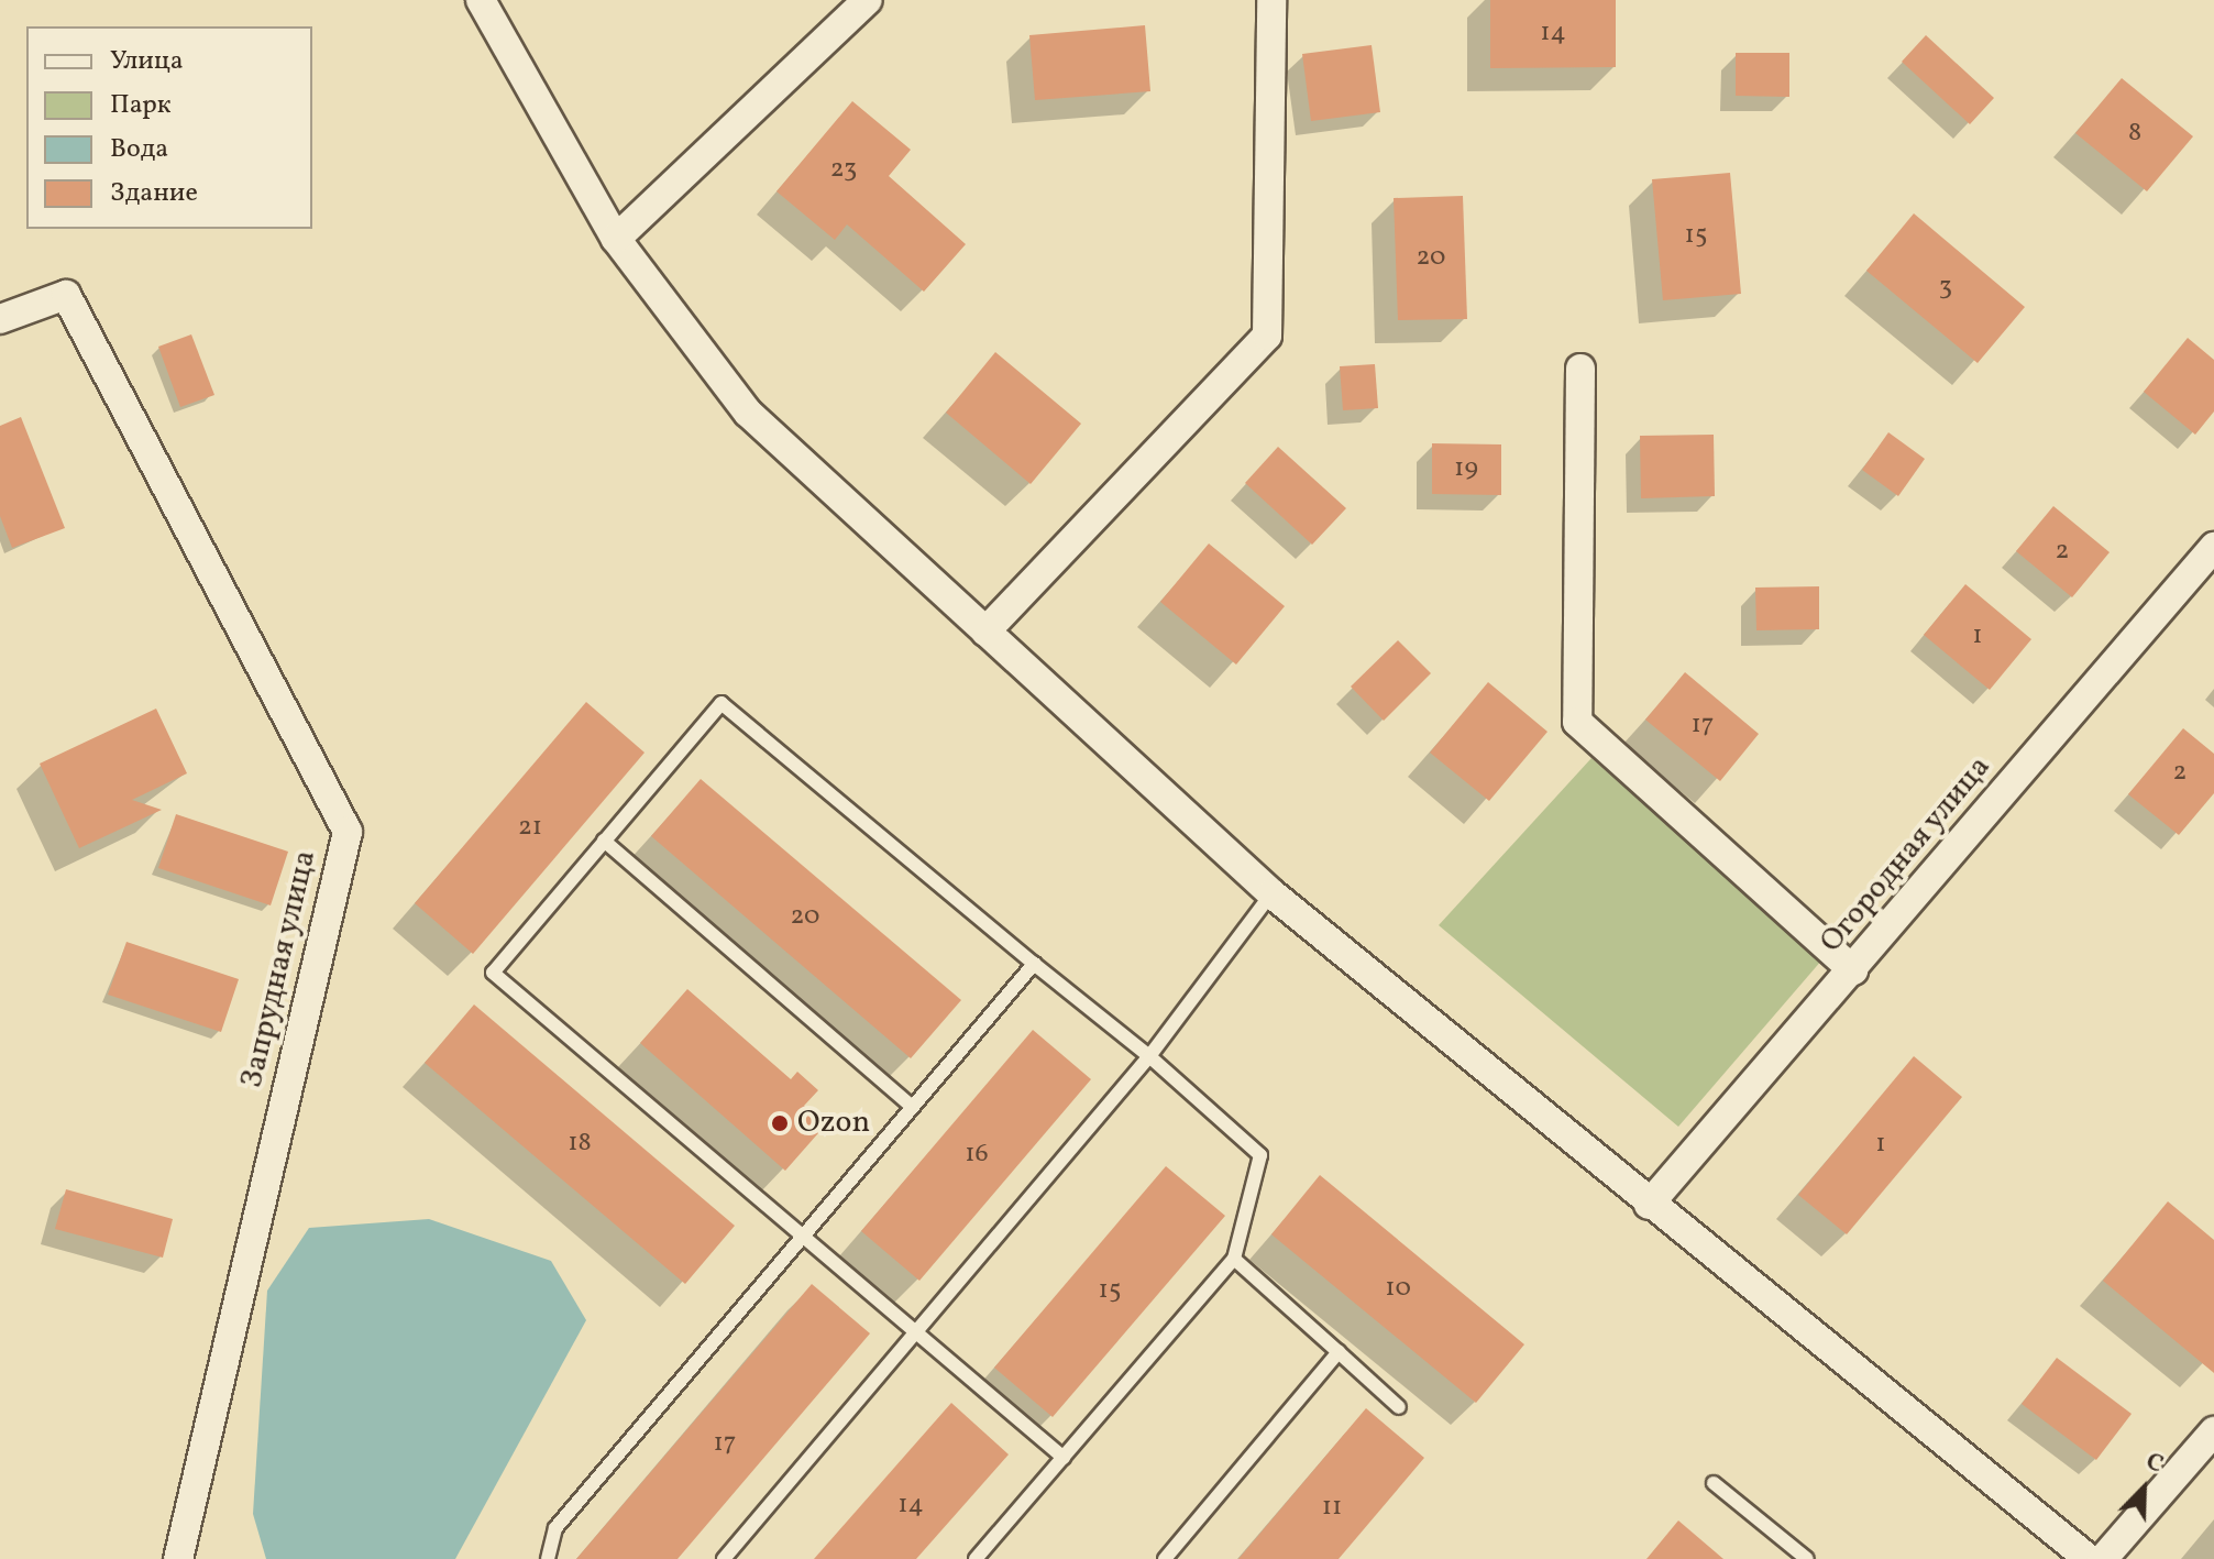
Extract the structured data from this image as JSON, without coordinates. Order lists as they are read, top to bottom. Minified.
{"streets":{"street":["Огородная улица","Запрудная улица"]},"places":["Ozon"],"house_numbers":["14","8","23","15","20","3","19","2","1","17","2","21","20","18","1","16","10","15","17","14","11"],"legend":["Улица","Парк","Вода","Здание"],"north":"top right"}
